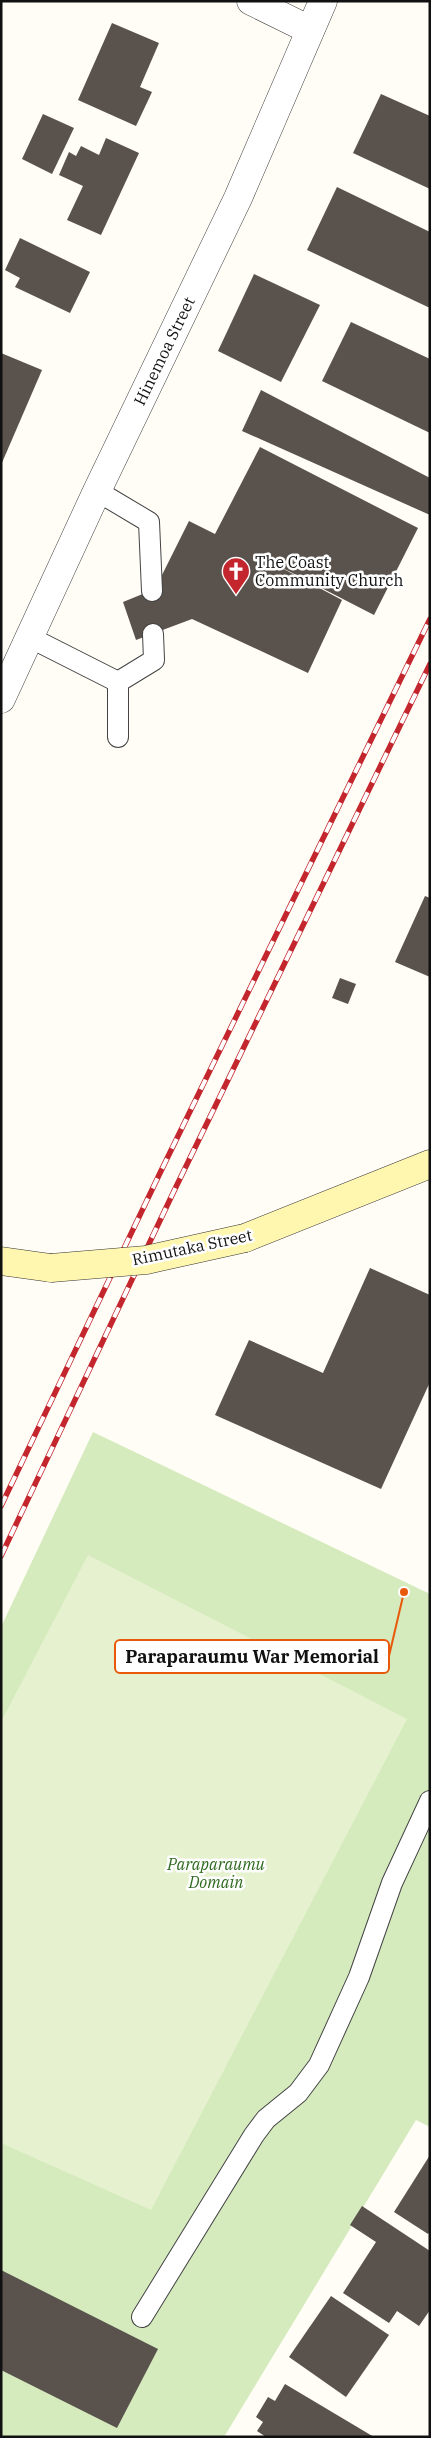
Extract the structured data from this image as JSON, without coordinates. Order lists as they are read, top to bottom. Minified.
{"streets":{"main road":["Rimutaka Street"],"street":["Hinemoa Street"]},"parks":["Paraparaumu Domain"],"places":{"church":["The Coast Community Church"],"other":["Paraparaumu War Memorial"]}}
